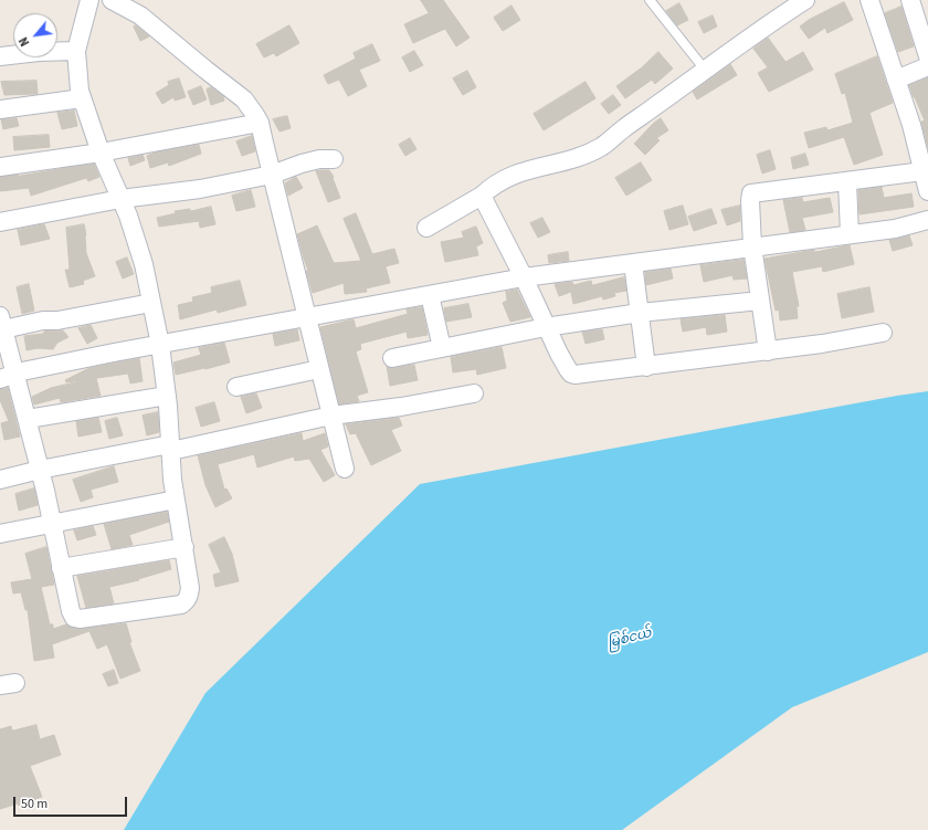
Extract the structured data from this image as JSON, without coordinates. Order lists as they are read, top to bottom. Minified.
{"water":["မြစ်ငယ်"],"scale_bar":"50 m","north":"bottom left"}
